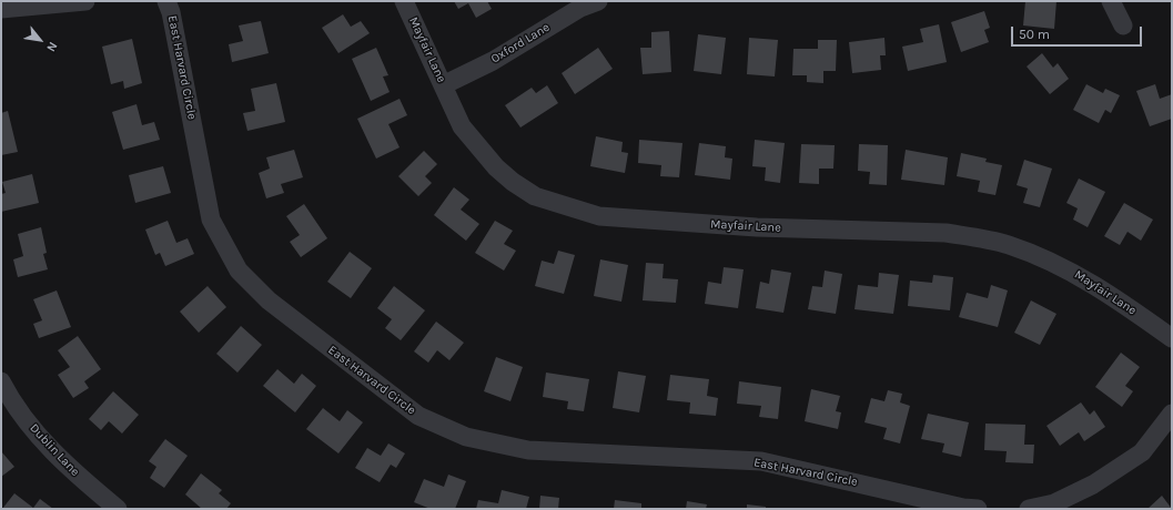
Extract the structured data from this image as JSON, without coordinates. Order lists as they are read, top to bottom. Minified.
{"streets":{"street":["Oxford Lane","Mayfair Lane","East Harvard Circle","Dublin Lane"]},"crossings":[["Oxford Lane","Mayfair Lane"]],"scale_bar":"50 m","north":"bottom right"}
